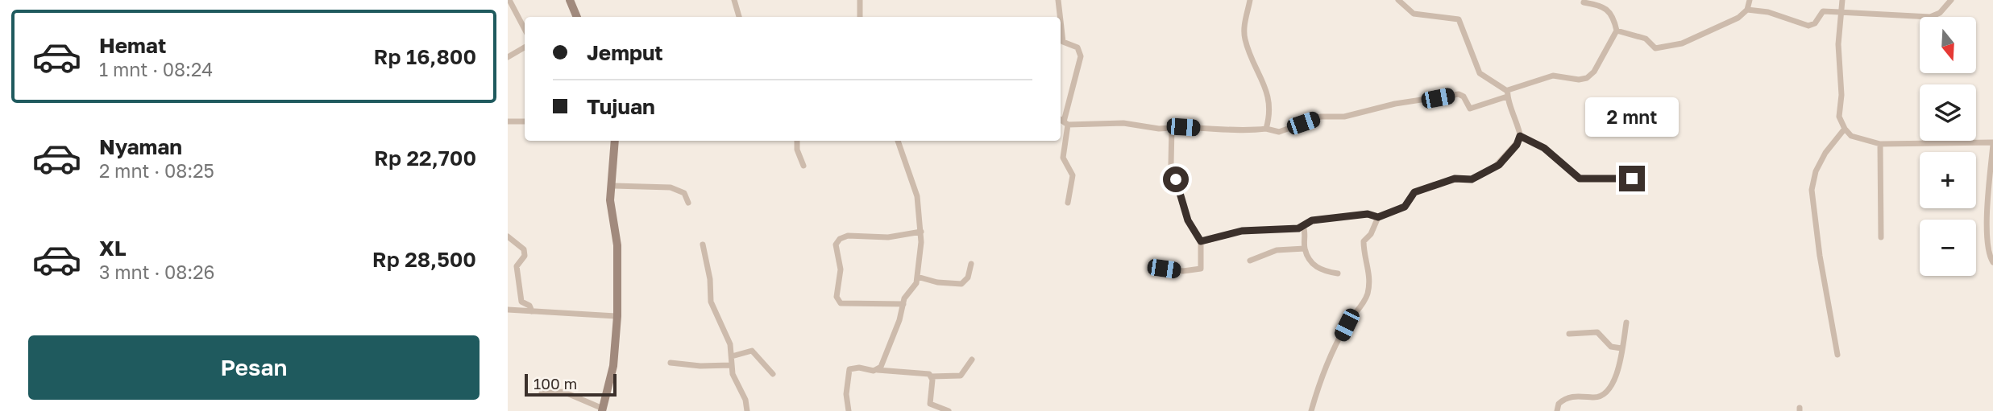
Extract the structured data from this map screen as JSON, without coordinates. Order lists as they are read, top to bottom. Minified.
{"scale_bar":"100 m","north":"bottom","page":{"list":[{"name":"Hemat","note":"1 mnt · 08:24","value":"Rp 16,800"},{"name":"Nyaman","note":"2 mnt · 08:25","value":"Rp 22,700"},{"name":"XL","note":"3 mnt · 08:26","value":"Rp 28,500"}],"map_buttons":["+","−"],"banner":["Jemput","Tujuan"],"bubble":"2 mnt","buttons":"Pesan","scale":"100 m"}}
